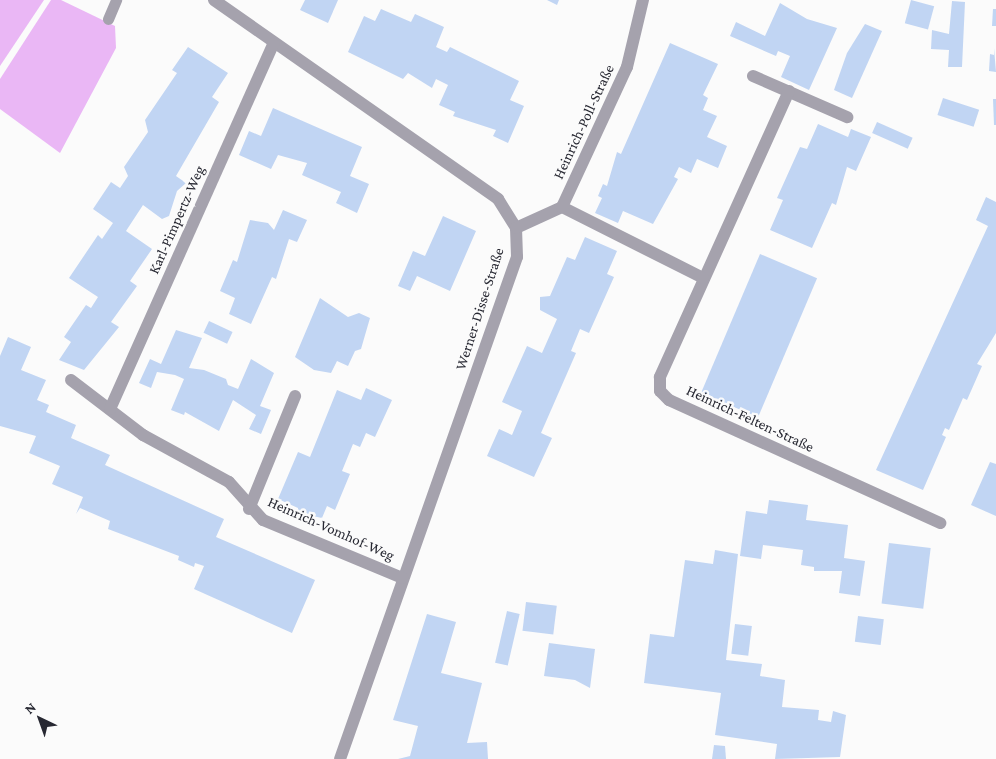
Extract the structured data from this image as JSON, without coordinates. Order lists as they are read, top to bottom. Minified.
{"streets":{"street":["Heinrich-Poll-Straße","Karl-Pimpertz-Weg","Werner-Disse-Straße","Heinrich-Felten-Straße","Heinrich-Vomhof-Weg"]},"crossings":[["Karl-Pimpertz-Weg","Heinrich-Vomhof-Weg"],["Werner-Disse-Straße","Heinrich-Vomhof-Weg"]],"north":"top left"}
